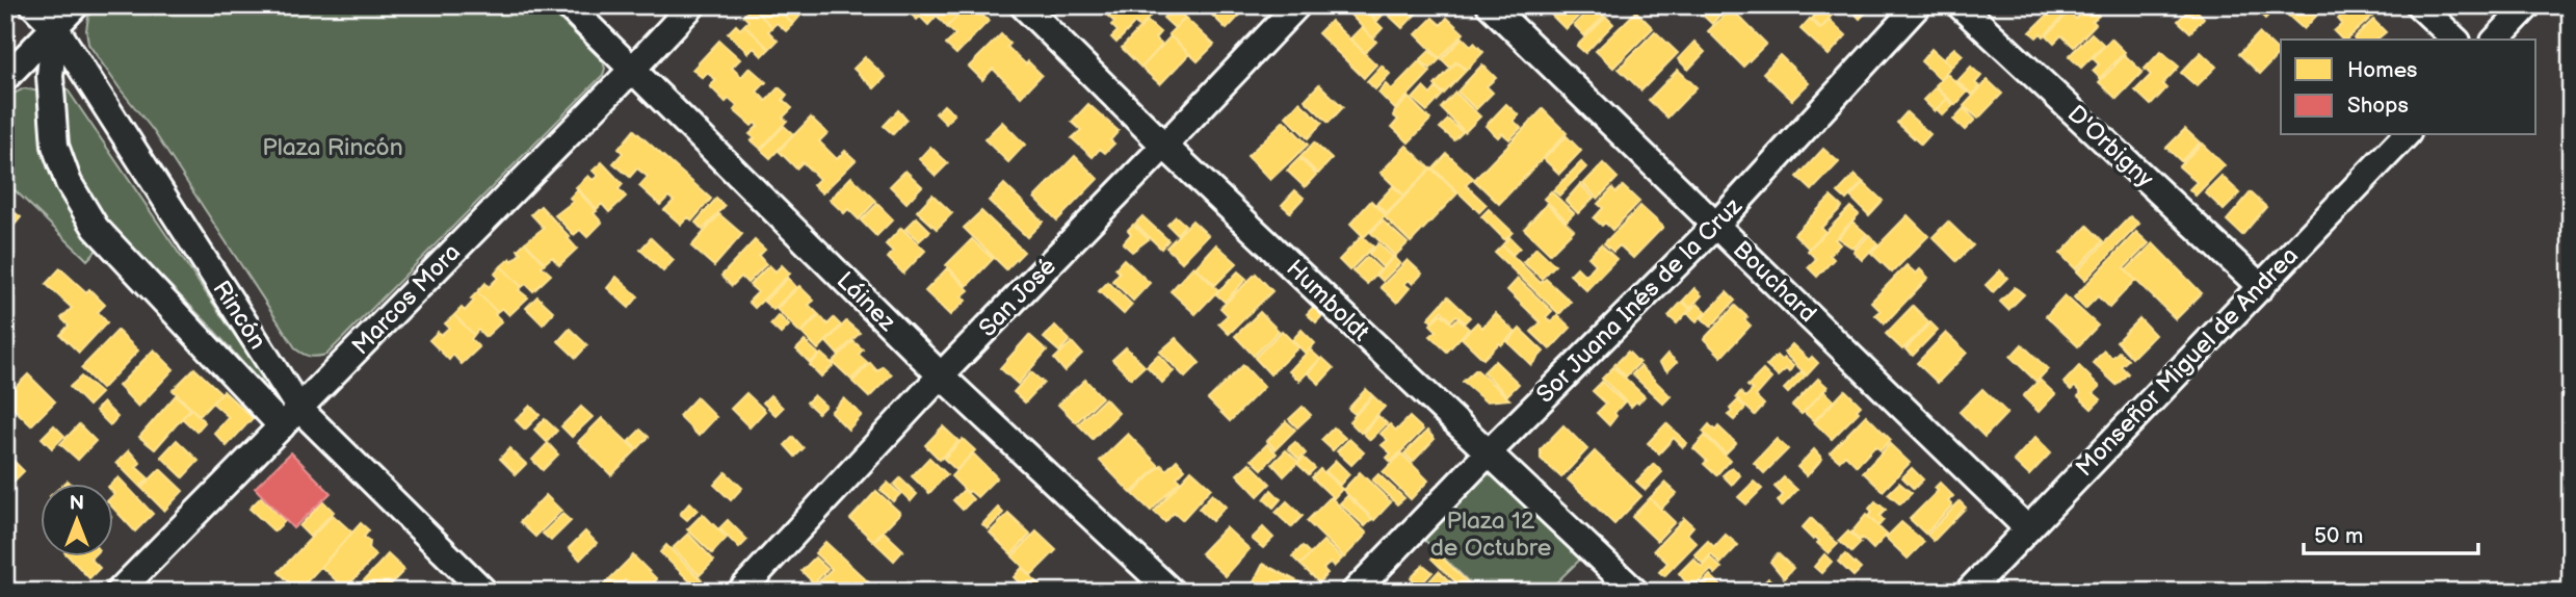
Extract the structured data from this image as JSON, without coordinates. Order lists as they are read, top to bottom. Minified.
{"streets":{"street":["D'Orbigny","Bouchard","San José","Marcos Mora","Humboldt","Sor Juana Inés de la Cruz","Láinez","Rincón","Monseñor Miguel de Andrea"]},"crossings":[["D'Orbigny","Monseñor Miguel de Andrea"],["Bouchard","Sor Juana Inés de la Cruz"],["Bouchard","Monseñor Miguel de Andrea"],["San José","Humboldt"],["San José","Láinez"],["Marcos Mora","Láinez"],["Marcos Mora","Rincón"],["Humboldt","Sor Juana Inés de la Cruz"]],"parks":["Plaza Rincón","Plaza 12 de Octubre"],"legend":["Homes","Shops"],"scale_bar":"50 m","north":"top"}
